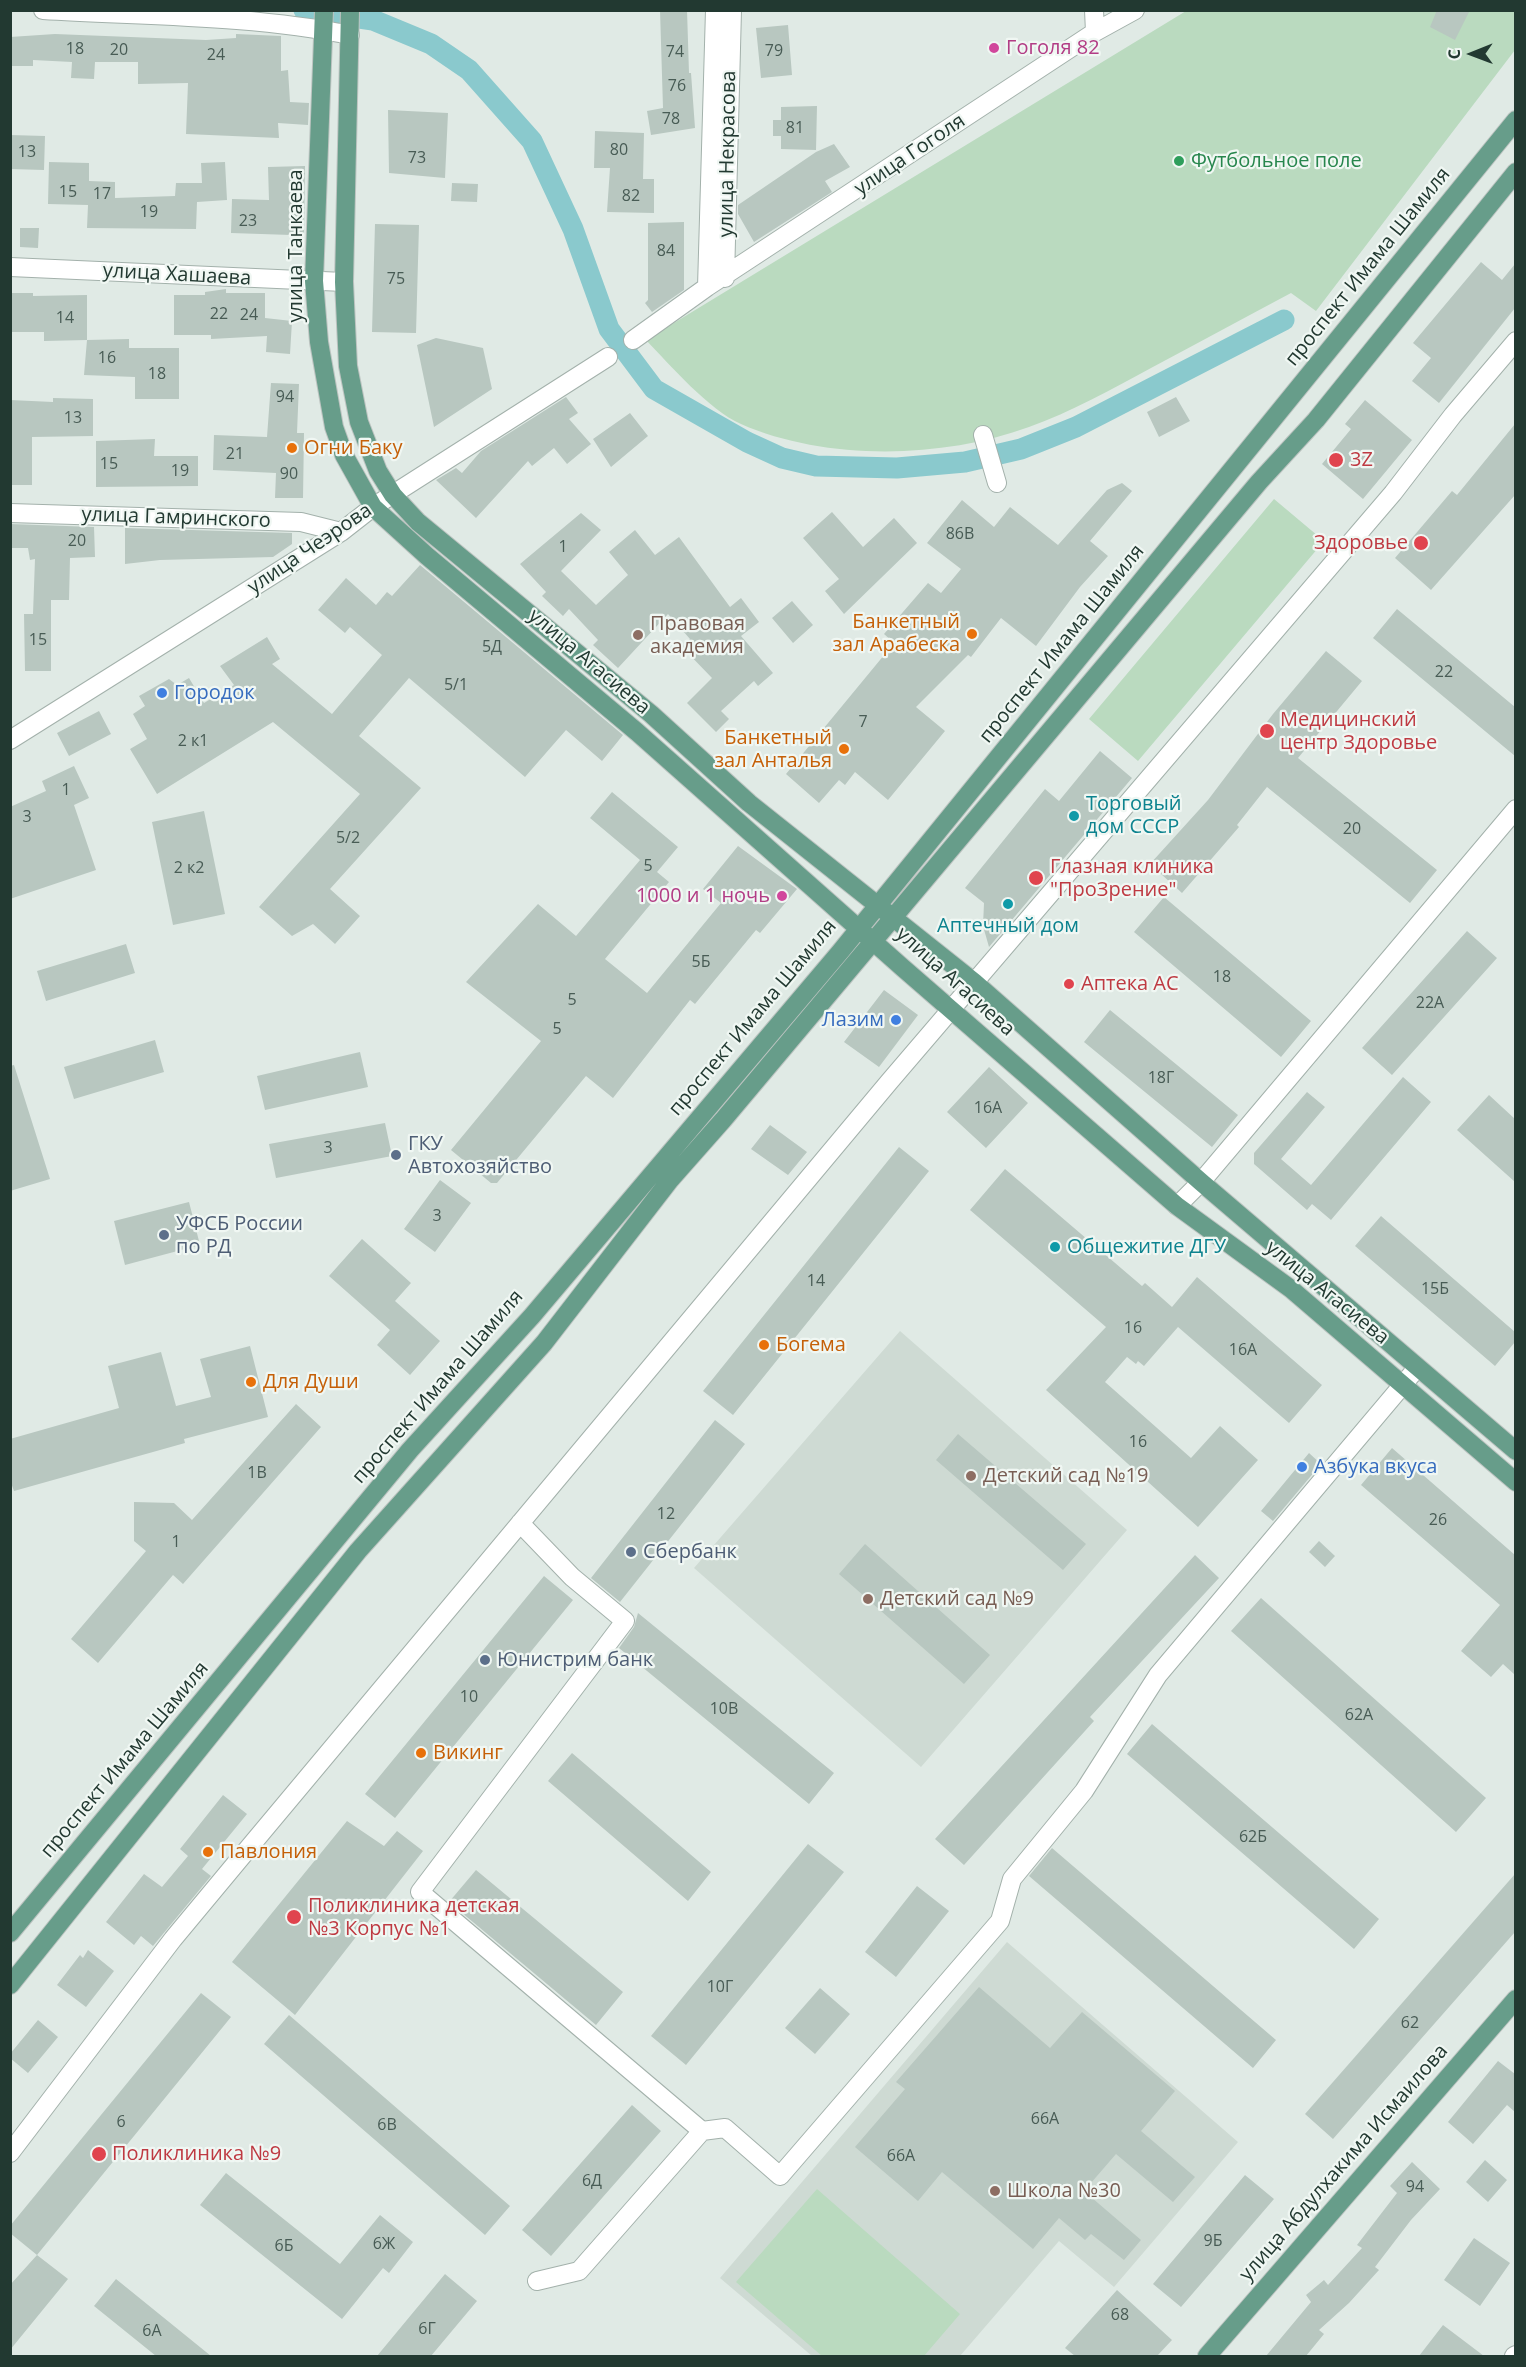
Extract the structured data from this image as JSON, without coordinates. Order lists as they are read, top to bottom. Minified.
{"streets":{"main road":["улица Танкаева","проспект Имама Шамиля","улица Агасиева","улица Абдулхакима Исмаилова"],"street":["улица Некрасова","улица Гоголя","улица Хашаева","улица Гамринского","улица Чеэрова"]},"crossings":[["улица Некрасова","улица Гоголя"],["улица Танкаева","улица Хашаева"],["улица Танкаева","улица Чеэрова"],["улица Танкаева","улица Агасиева"],["проспект Имама Шамиля","улица Агасиева"],["улица Гамринского","улица Чеэрова"],["улица Чеэрова","улица Агасиева"]],"places":["Гоголя 82","Футбольное поле","Огни Баку","3Z","Здоровье","Банкетный зал Арабеска","Правовая академия","Городок","Медицинский центр Здоровье","Банкетный зал Анталья","Торговый дом СССР","Глазная клиника \"ПроЗрение\"","1000 и 1 ночь","Аптечный дом","Аптека АС","Лазим","ГКУ Автохозяйство","УФСБ России по РД","Общежитие ДГУ","Богема","Для Души","Азбука вкуса","Детский сад №19","Сбербанк","Детский сад №9","Юнистрим банк","Викинг","Павлония","Поликлиника детская №3 Корпус №1","Поликлиника №9","Школа №30"],"house_numbers":["18","20","79","74","24","76","78","81","80","13","73","15","17","82","19","23","84","75","22","24","14","16","18","94","13","21","15","19","90","86В","20","1","15","5Д","22","5/1","7","2 к1","1","3","20","5/2","5","2 к2","5Б","18","5","22А","5","18Г","16А","3","3","14","15Б","16","16А","16","1В","12","26","1","10","10В","62А","62Б","10Г","62","66А","6","6В","66А","6Д","94","9Б","6Ж","6Б","68","6Г","6А"],"north":"left"}
